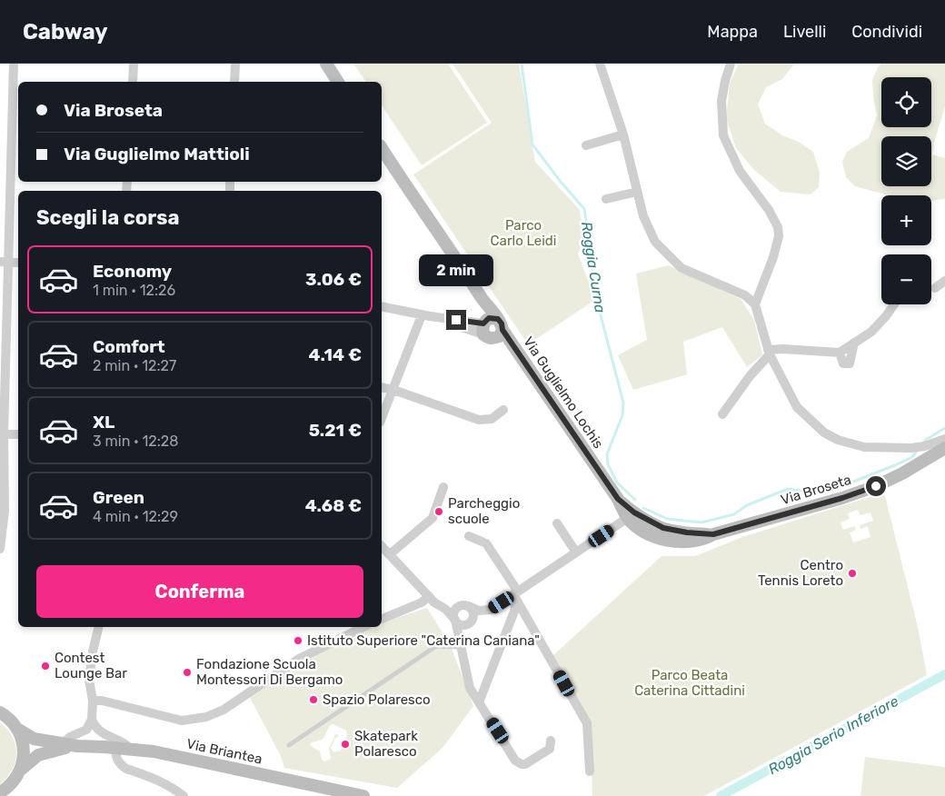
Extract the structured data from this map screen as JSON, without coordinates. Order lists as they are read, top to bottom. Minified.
{"streets":{"street":["Via Guglielmo Lochis","Via Broseta","Via Briantea"]},"crossings":[["Via Guglielmo Lochis","Via Broseta"]],"water":["Roggia Curna","Roggia Serio Inferiore"],"parks":["Parco Carlo Leidi","Parco Beata Caterina Cittadini"],"places":["Parcheggio scuole","Centro Tennis Loreto","Istituto Superiore \"Caterina Caniana\"","Contest Lounge Bar","Fondazione Scuola Montessori Di Bergamo","Spazio Polaresco","Skatepark Polaresco"],"page":{"header":"Cabway","nav":["Mappa","Livelli","Condividi"],"map_buttons":["+","−"],"banner":["Via Broseta","Via Guglielmo Mattioli"],"heading":"Scegli la corsa","list":[{"name":"Economy","note":"1 min · 12:26","value":"3.06 €"},{"name":"Comfort","note":"2 min · 12:27","value":"4.14 €"},{"name":"XL","note":"3 min · 12:28","value":"5.21 €"},{"name":"Green","note":"4 min · 12:29","value":"4.68 €"}],"bubble":"2 min","buttons":"Conferma"}}
